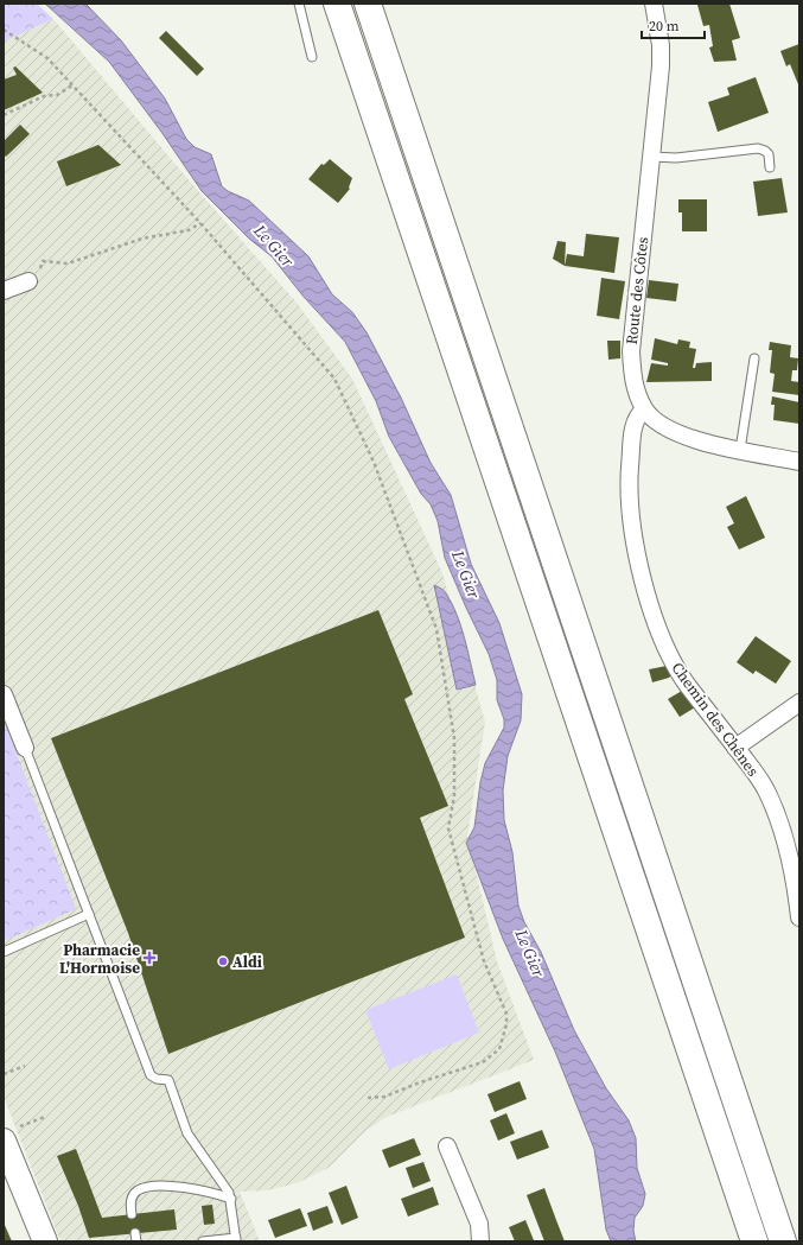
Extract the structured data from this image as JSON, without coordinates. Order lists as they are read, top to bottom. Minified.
{"streets":{"street":["Route des Côtes","Chemin des Chênes"]},"crossings":[["Route des Côtes","Chemin des Chênes"]],"water":["Le Gier"],"places":{"health":["Pharmacie L'Hormoise"],"other":["Aldi"]},"scale_bar":"20 m"}
